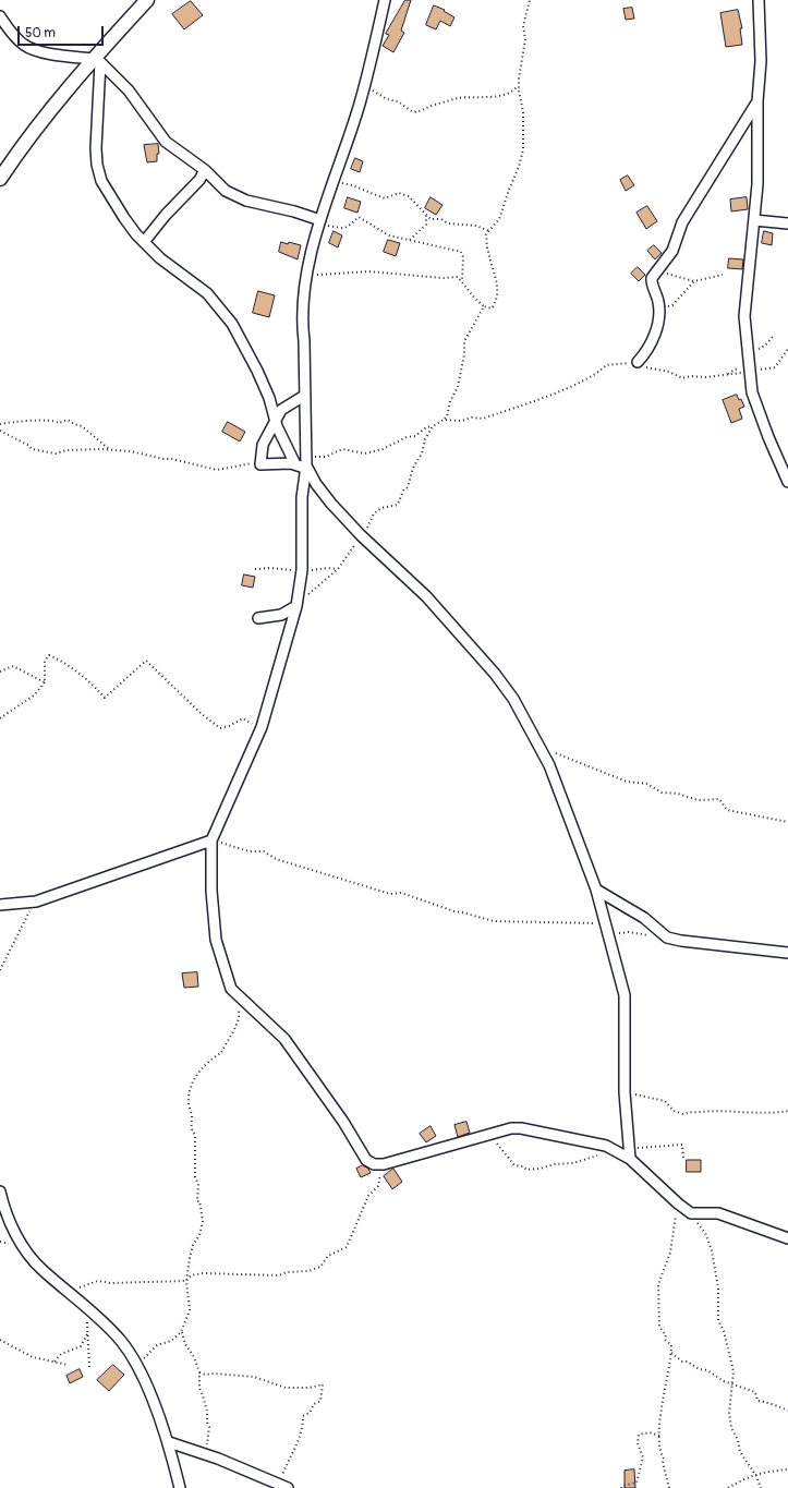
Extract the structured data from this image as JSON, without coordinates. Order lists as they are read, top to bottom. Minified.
{"scale_bar":"50 m"}
